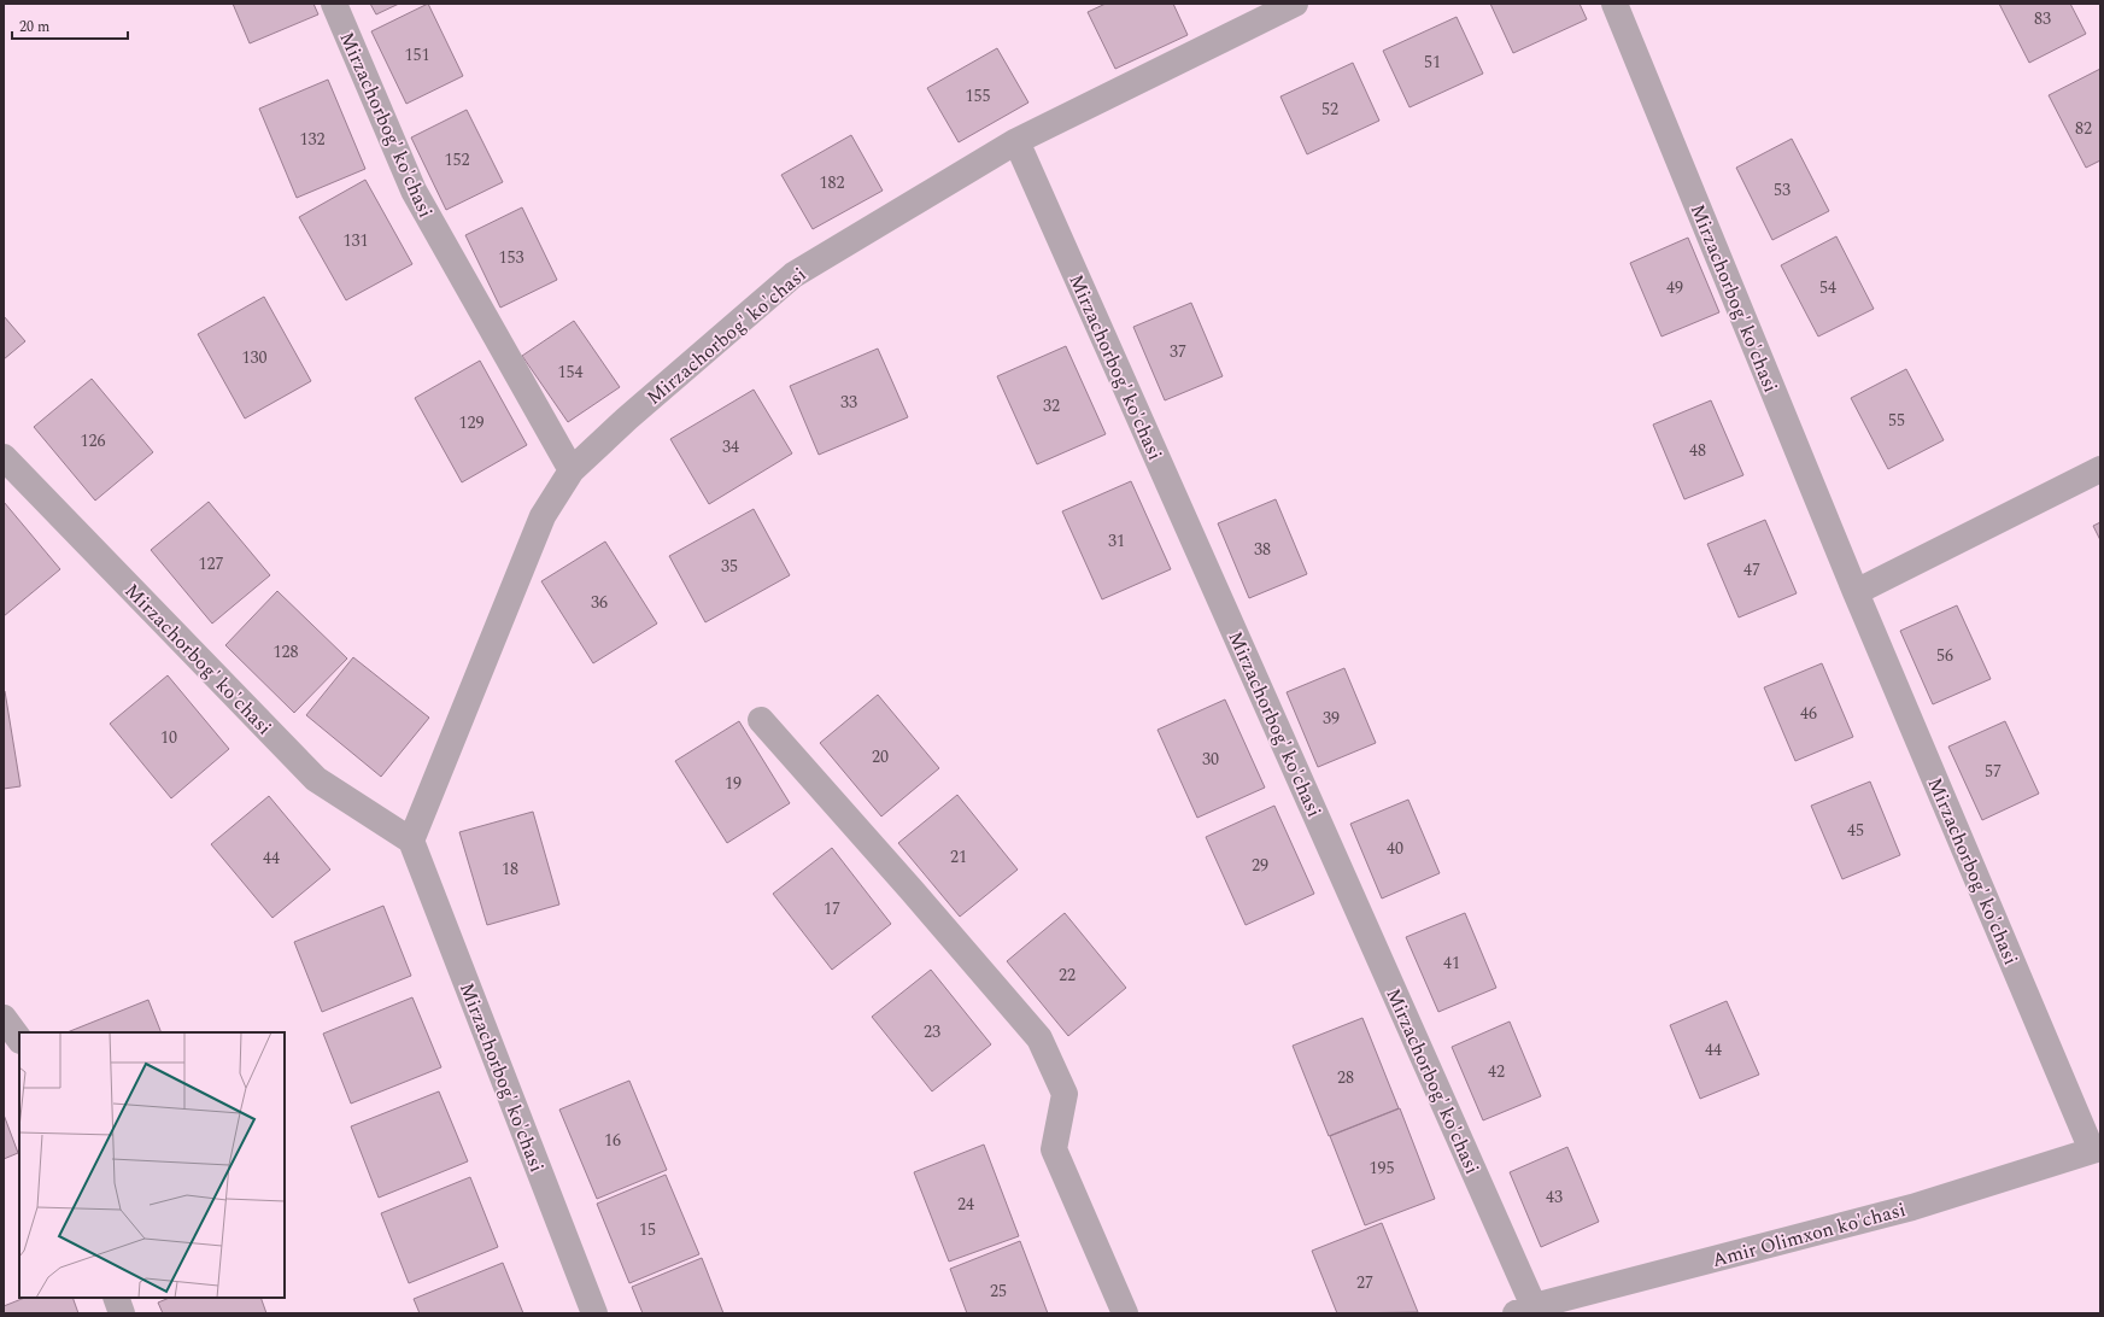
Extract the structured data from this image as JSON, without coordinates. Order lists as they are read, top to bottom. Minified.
{"streets":{"street":["Mirzachorbog' ko'chasi","Amir Olimxon ko'chasi"]},"crossings":[["Mirzachorbog' ko'chasi","Amir Olimxon ko'chasi"]],"house_numbers":["83","151","51","155","52","82","132","152","182","53","131","153","49","54","37","130","154","33","32","55","129","126","34","48","31","38","127","35","47","36","128","56","46","39","10","20","30","57","19","45","40","21","44","29","18","17","41","22","23","44","42","28","16","195","43","24","15","27","25"],"scale_bar":"20 m"}
